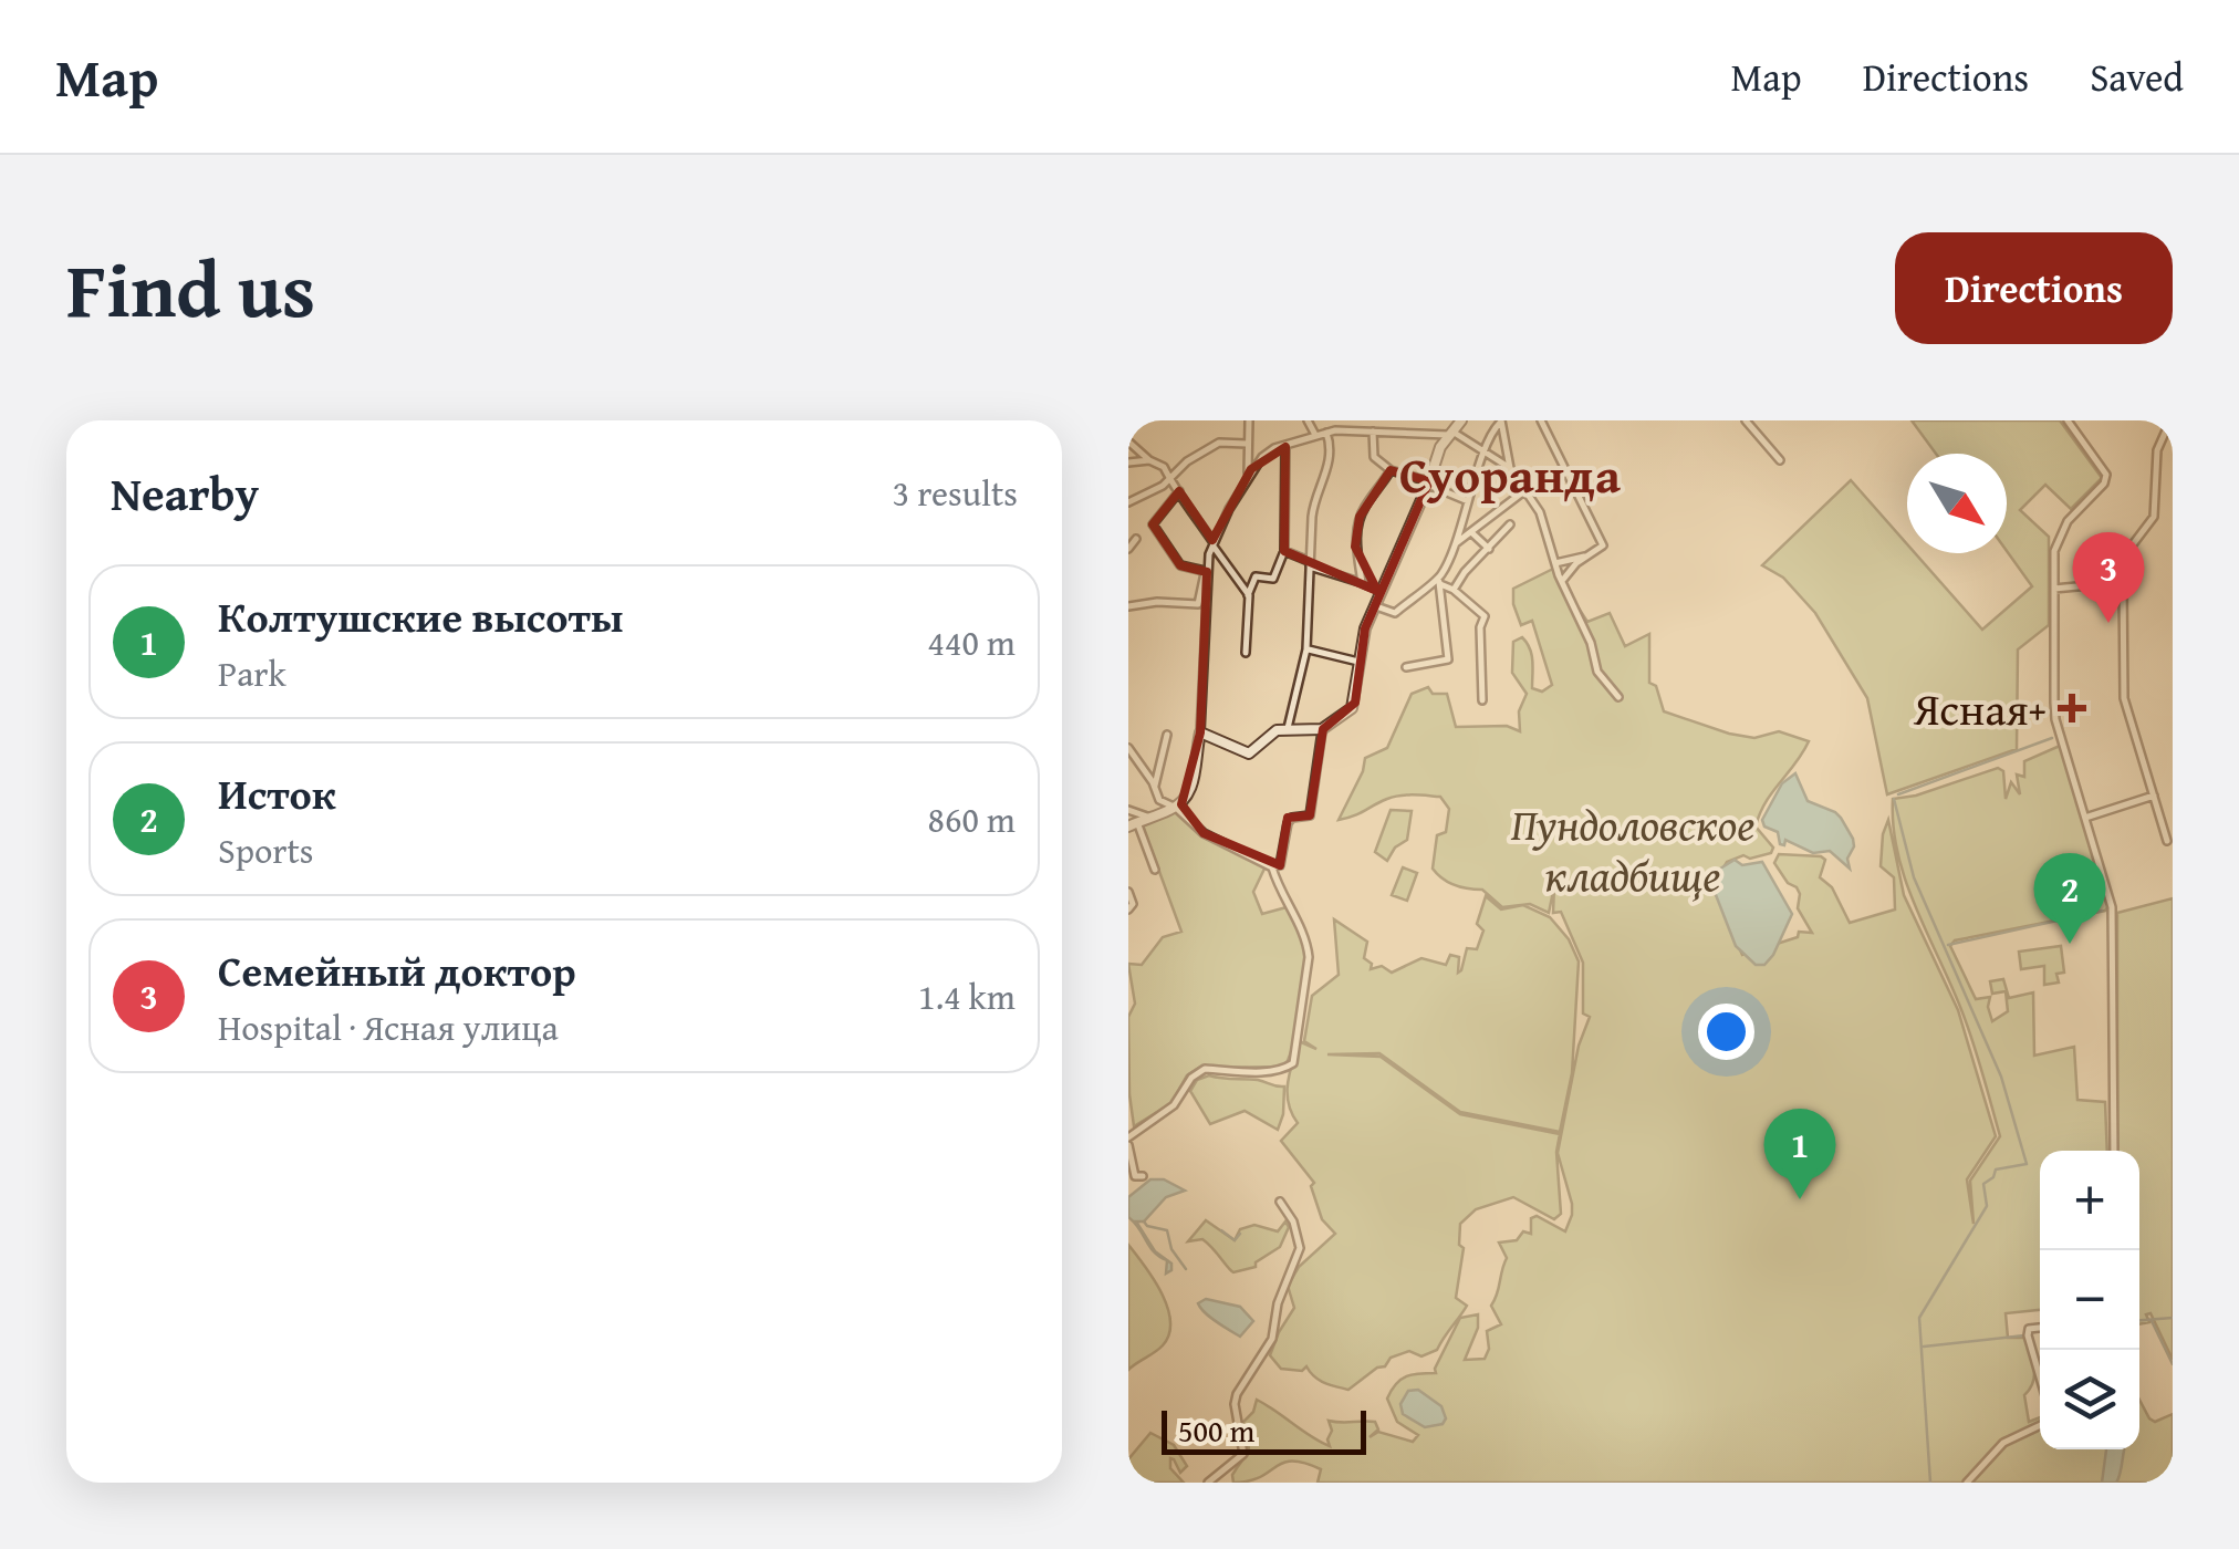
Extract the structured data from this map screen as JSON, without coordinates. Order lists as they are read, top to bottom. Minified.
{"districts":["Суоранда"],"parks":["Пундоловское кладбище"],"places":{"health":["Ясная+"]},"scale_bar":"500 m","north":"bottom right","page":{"header":"Map","nav":["Map","Directions","Saved"],"title":"Find us","buttons":"Directions","heading":["Nearby","3 results"],"pins":["3","2","1"],"list":[{"mark":"1","name":"Колтушские высоты","note":"Park","value":"440 m"},{"mark":"2","name":"Исток","note":"Sports","value":"860 m"},{"mark":"3","name":"Семейный доктор","note":"Hospital · Ясная улица","value":"1.4 km"}],"map_buttons":["+","−"],"scale":"500 m"}}
